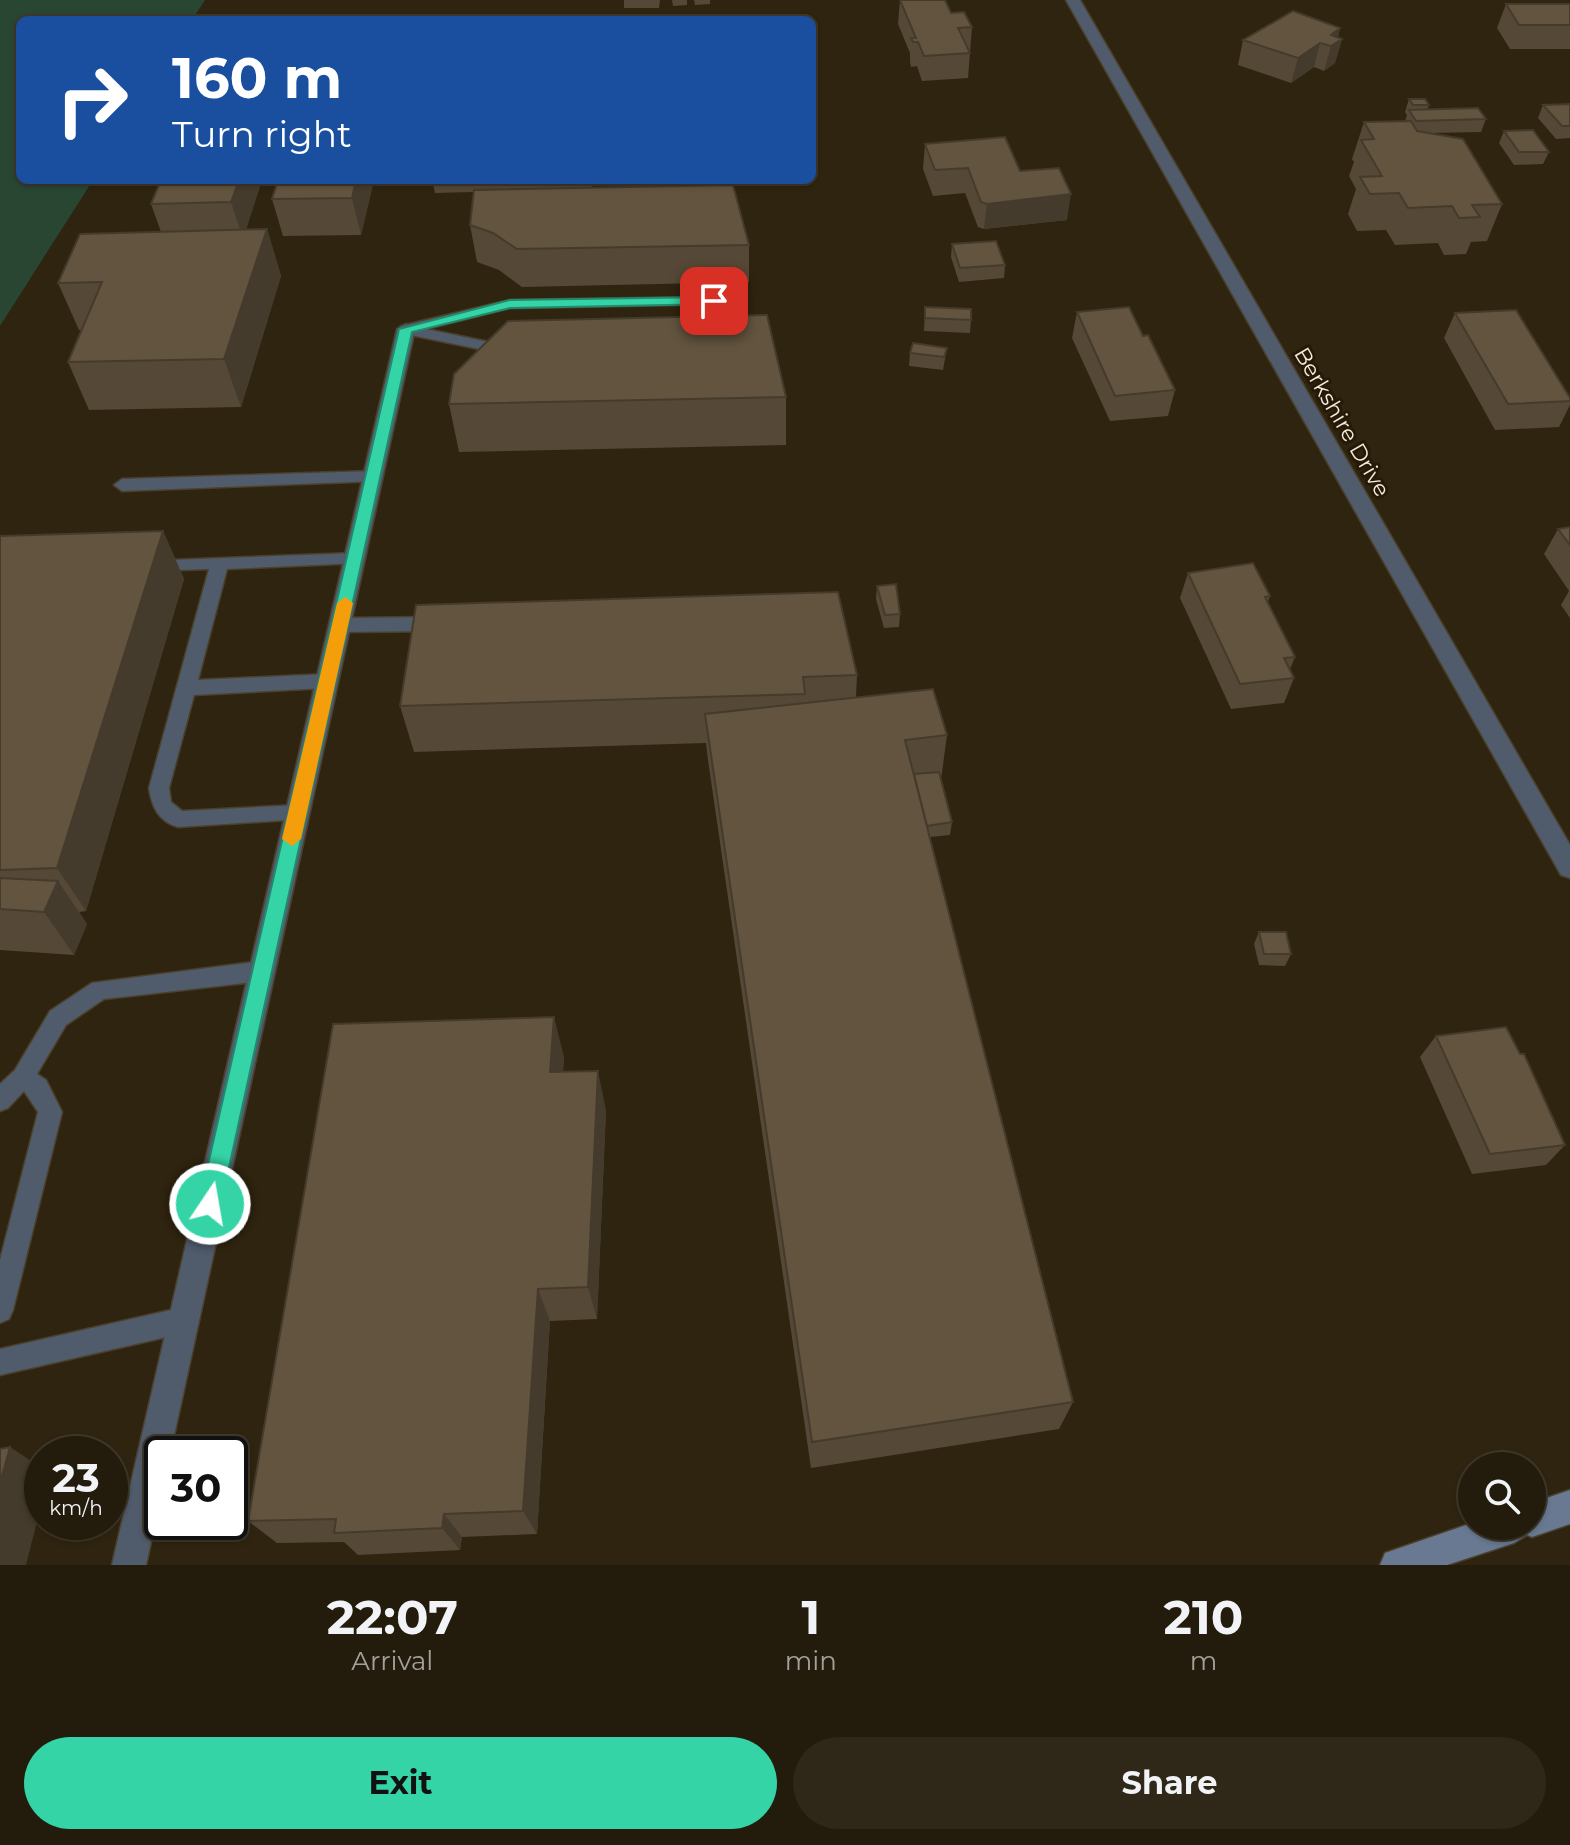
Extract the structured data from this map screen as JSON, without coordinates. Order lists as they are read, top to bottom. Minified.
{"streets":{"street":["Berkshire Drive"]},"page":{"turn":["160 m","Turn right"],"speed":"23 km/h","limit":"30","eta":["22:07","Arrival","1","min","210","m"],"buttons":["Exit","Share"]}}
